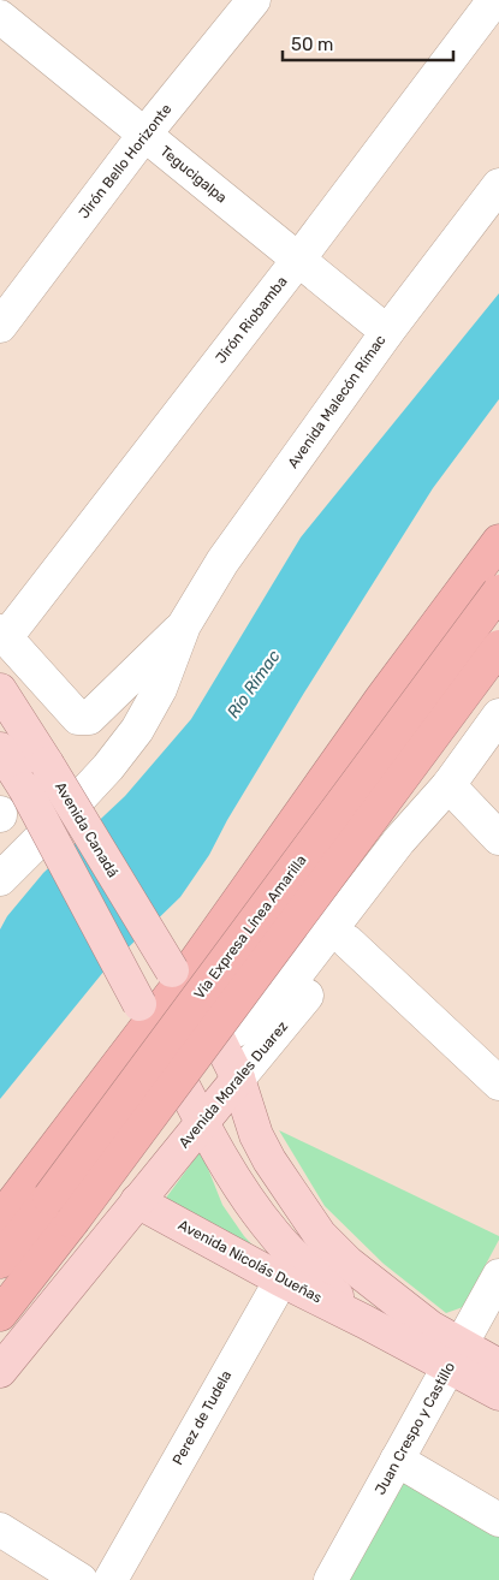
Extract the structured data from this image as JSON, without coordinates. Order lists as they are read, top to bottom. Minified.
{"streets":{"highway":["Vía Expresa Línea Amarilla"],"main road":["Avenida Canadá","Avenida Morales Duarez","Avenida Nicolás Dueñas"],"street":["Jirón Bello Horizonte","Tegucigalpa","Jirón Riobamba","Avenida Malecón Rímac","Perez de Tudela","Juan Crespo y Castillo"]},"crossings":[["Jirón Bello Horizonte","Tegucigalpa"],["Tegucigalpa","Jirón Riobamba"],["Tegucigalpa","Avenida Malecón Rímac"],["Jirón Riobamba","Avenida Malecón Rímac"],["Avenida Canadá","Avenida Nicolás Dueñas"],["Avenida Morales Duarez","Avenida Nicolás Dueñas"],["Avenida Nicolás Dueñas","Perez de Tudela"],["Avenida Nicolás Dueñas","Juan Crespo y Castillo"]],"water":["Río Rímac"],"scale_bar":"50 m"}
